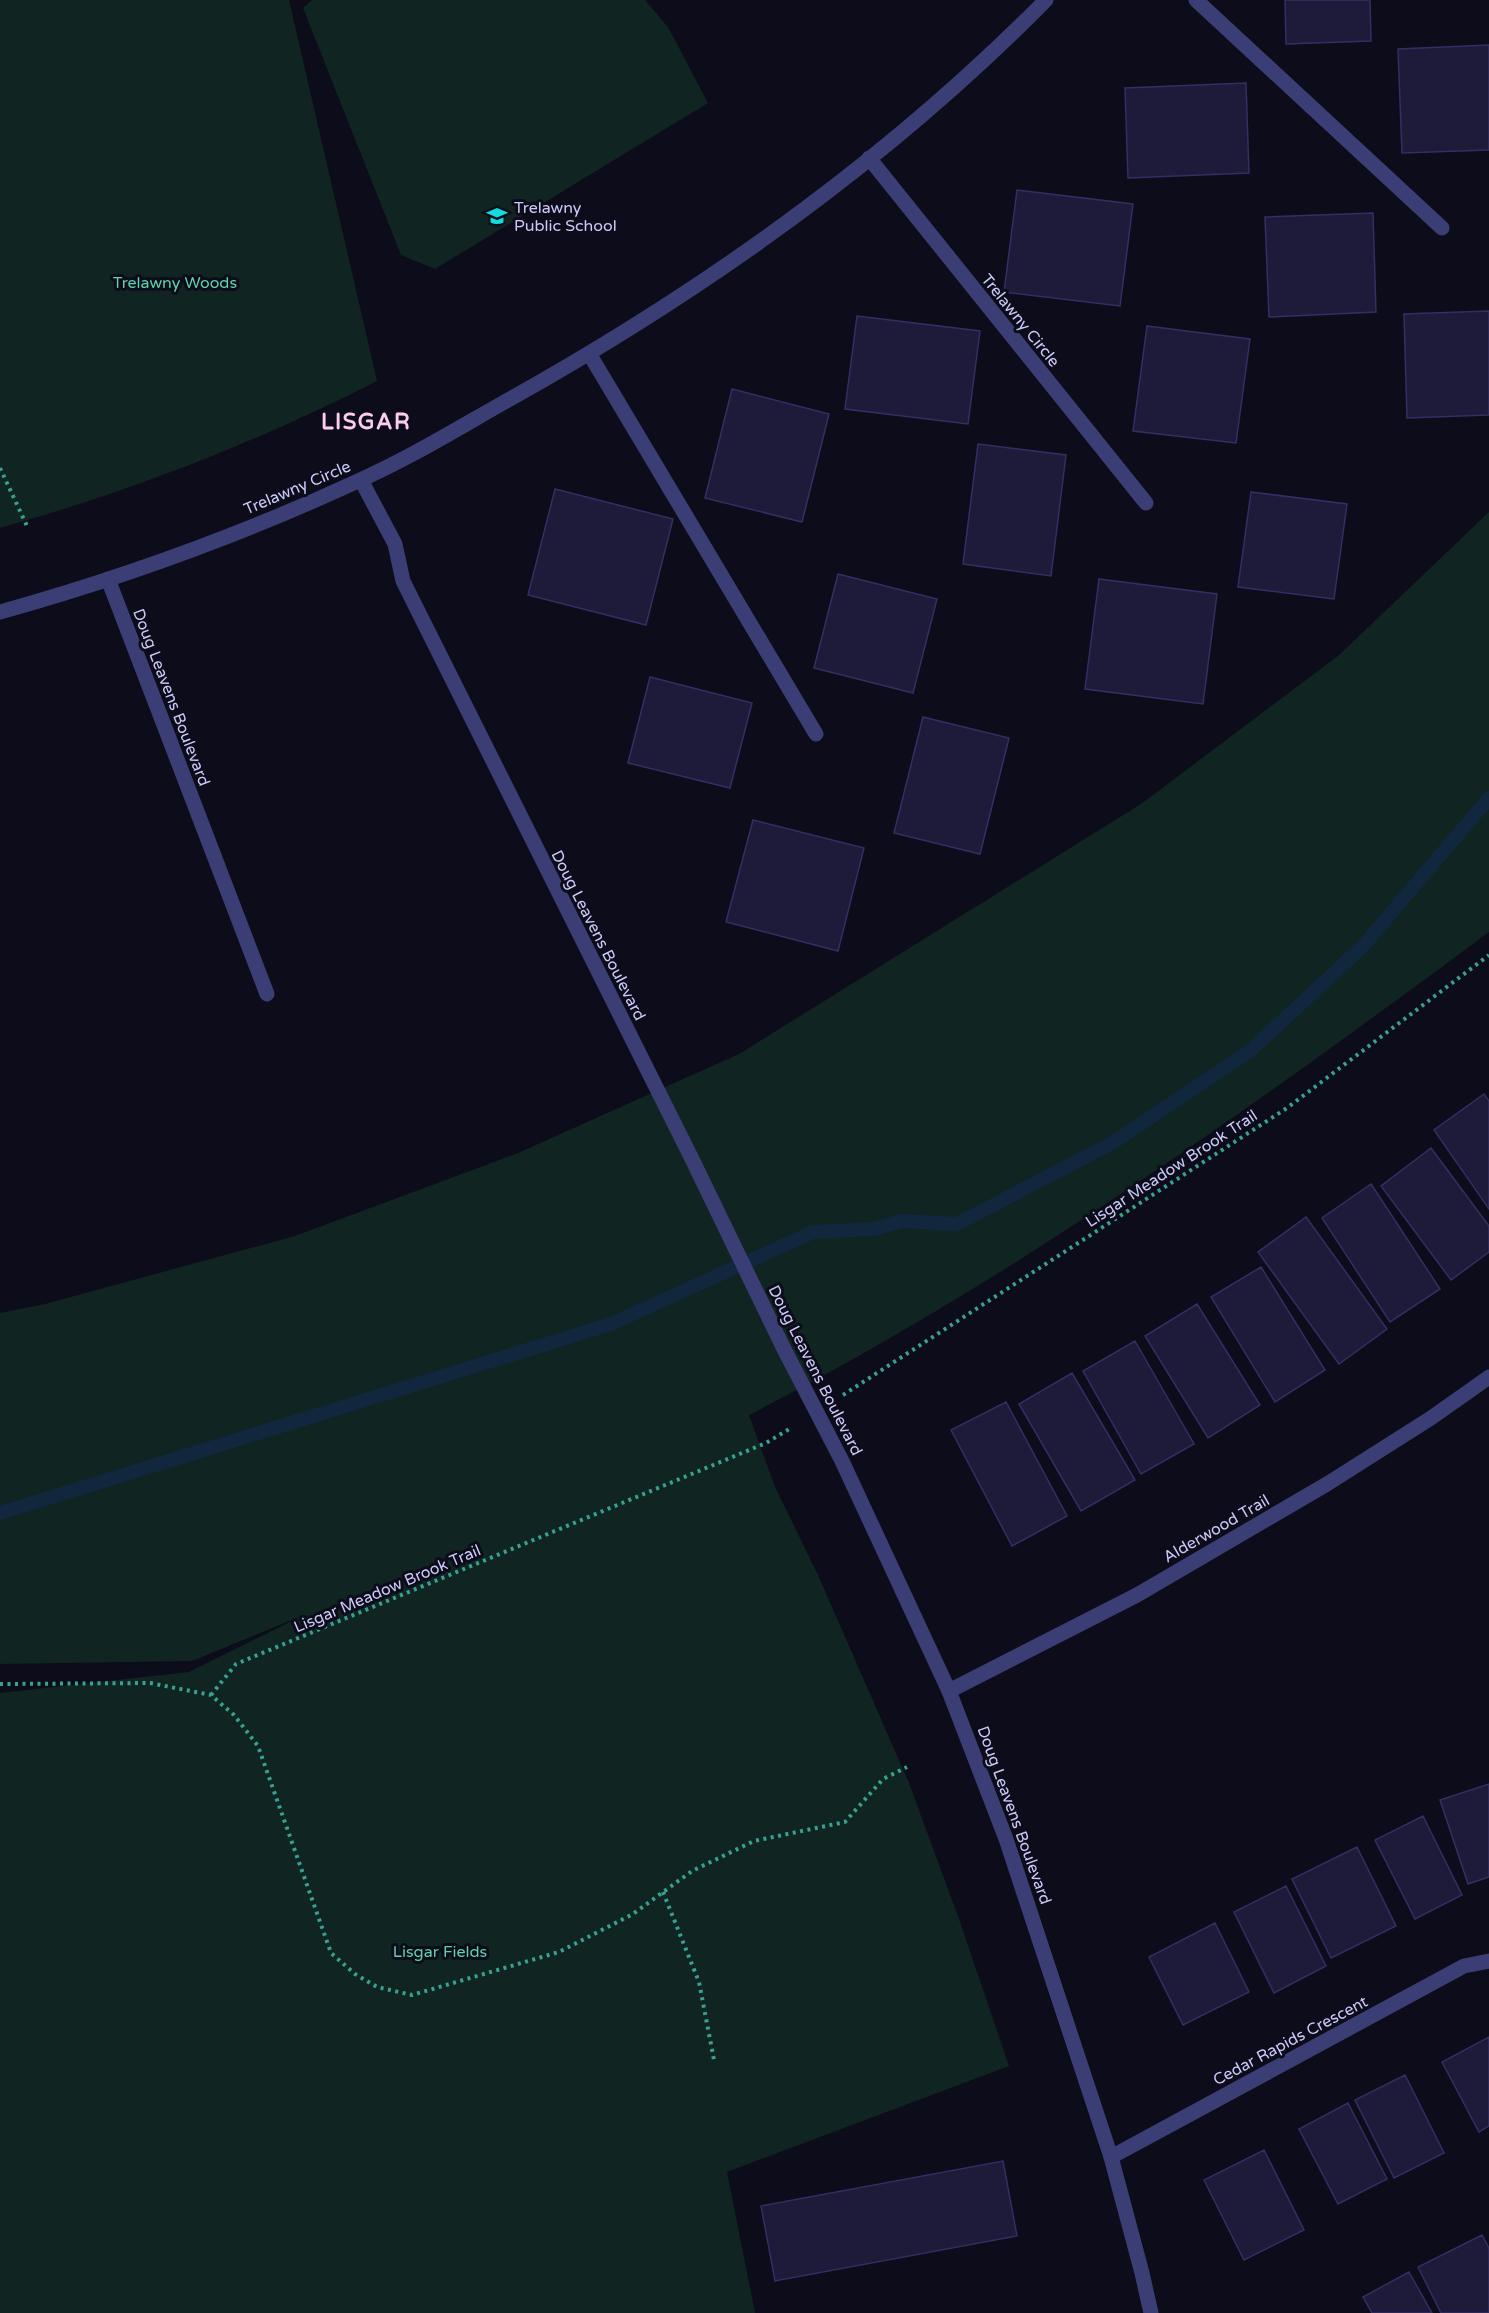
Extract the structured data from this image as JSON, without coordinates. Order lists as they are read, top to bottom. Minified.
{"streets":{"street":["Trelawny Circle","Doug Leavens Boulevard","Alderwood Trail","Cedar Rapids Crescent"],"path":["Lisgar Meadow Brook Trail"]},"crossings":[["Trelawny Circle","Doug Leavens Boulevard"],["Doug Leavens Boulevard","Alderwood Trail"],["Doug Leavens Boulevard","Cedar Rapids Crescent"]],"districts":["LISGAR"],"parks":["Trelawny Woods","Lisgar Fields"],"places":{"school or university":["Trelawny Public School"]}}
